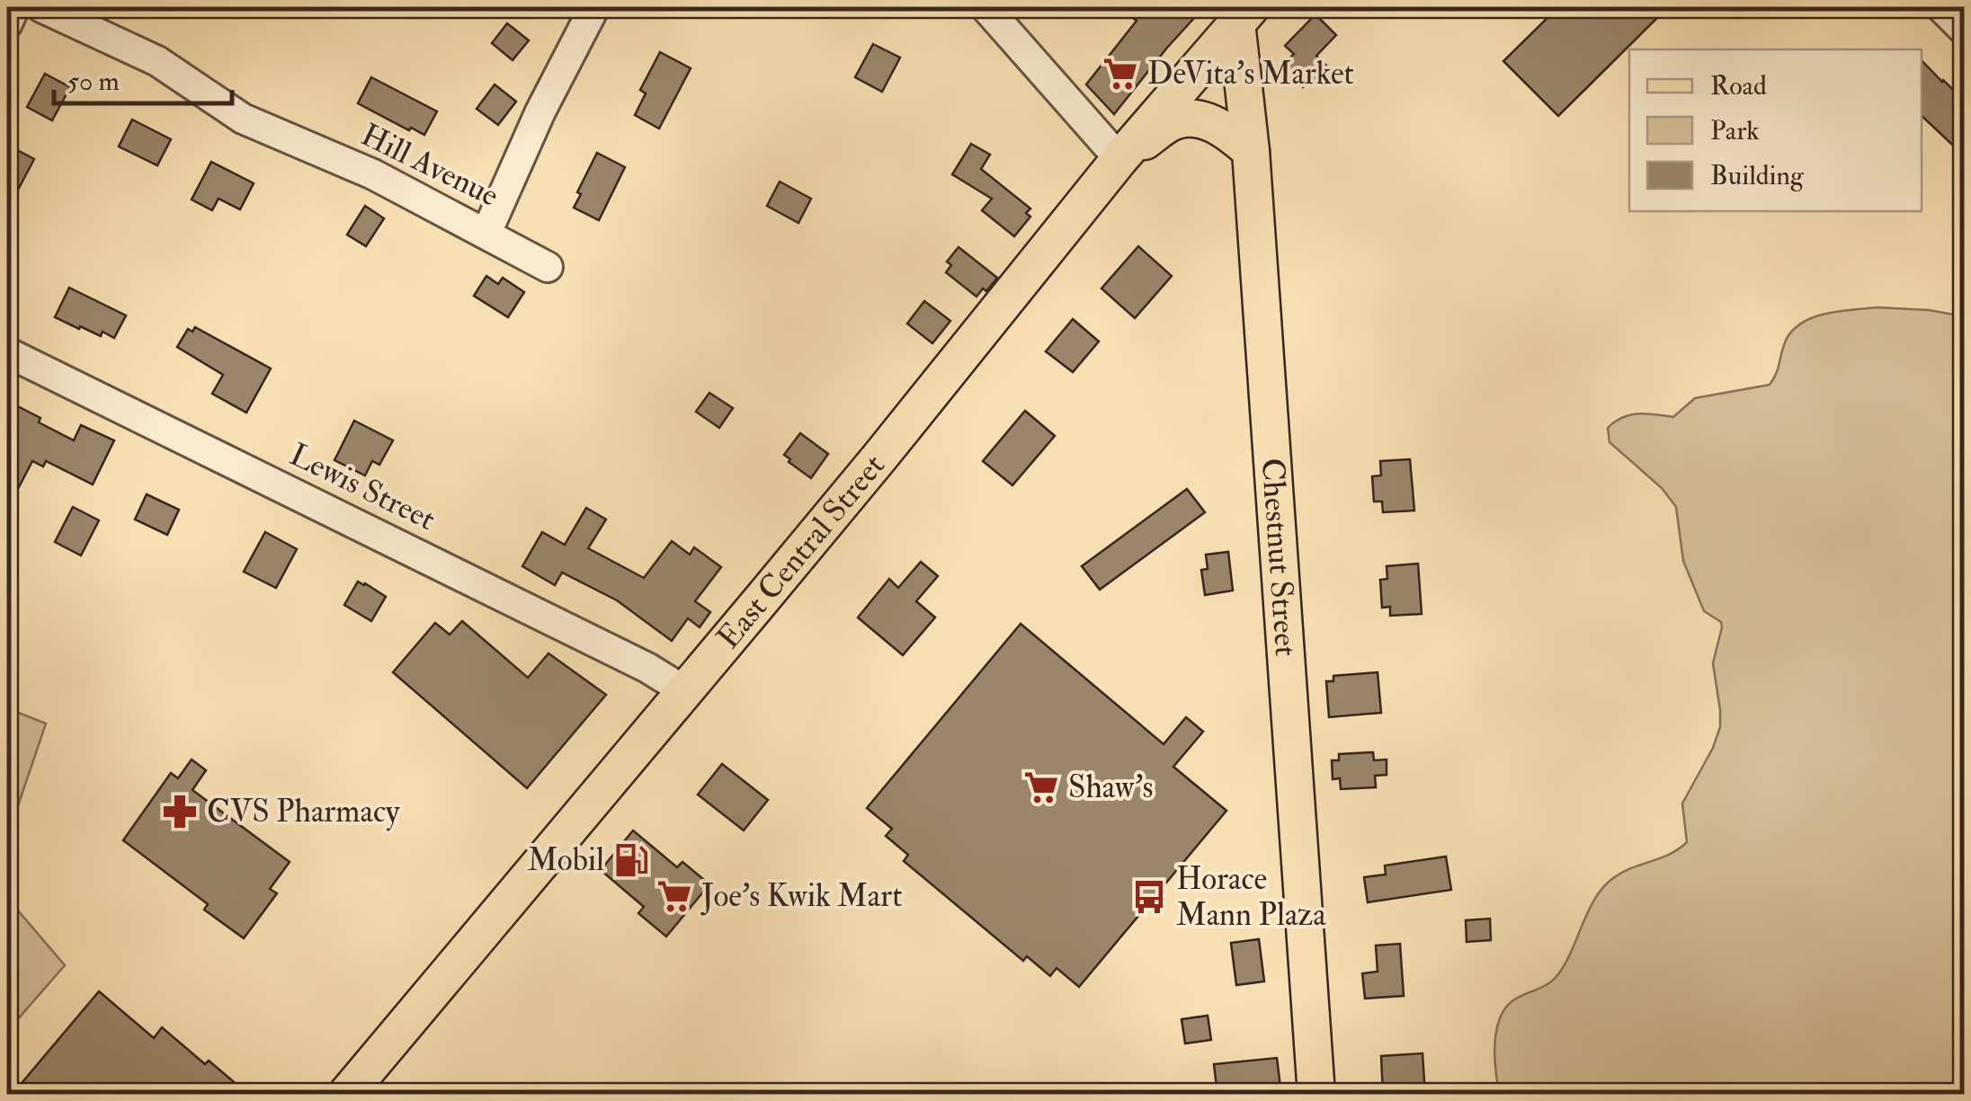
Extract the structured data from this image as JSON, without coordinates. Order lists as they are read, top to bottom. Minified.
{"streets":{"main road":["East Central Street","Chestnut Street"],"street":["Hill Avenue","Lewis Street"]},"crossings":[["Lewis Street","East Central Street"],["East Central Street","Chestnut Street"]],"places":{"supermarket":["DeVita's Market","Shaw's","Joe's Kwik Mart"],"pharmacy":["CVS Pharmacy"],"fuel station":["Mobil"],"bus stop":["Horace Mann Plaza"]},"legend":["Road","Park","Building"],"scale_bar":"50 m"}
